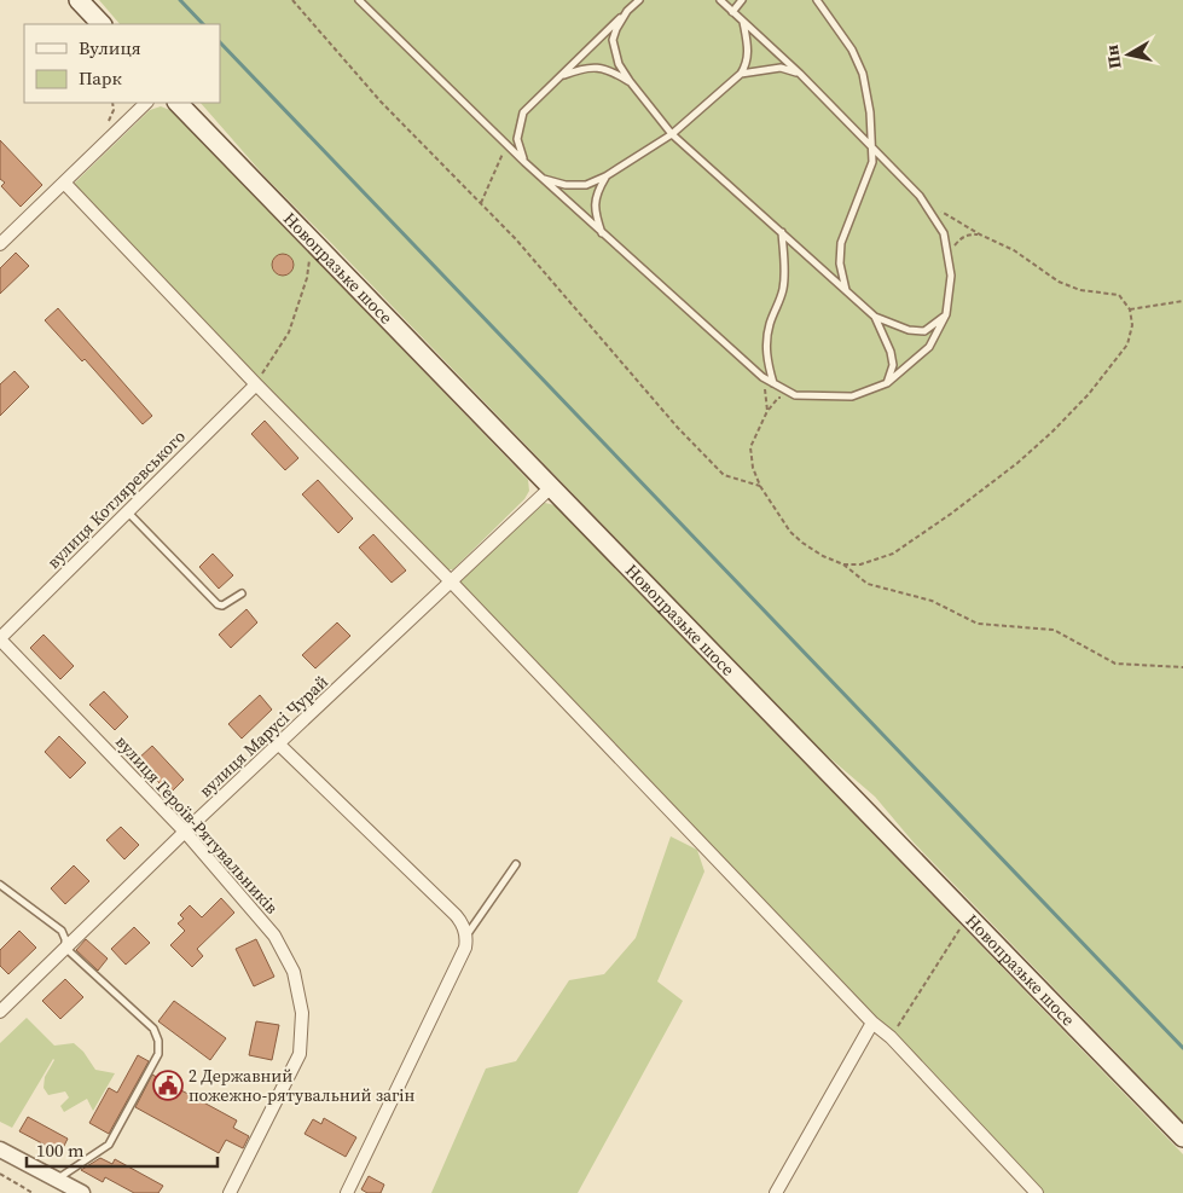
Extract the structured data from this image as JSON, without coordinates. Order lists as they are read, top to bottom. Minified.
{"streets":{"main road":["Новопразьке шосе"],"street":["вулиця Котляревського","вулиця Марусі Чурай","вулиця Героїв-Рятувальників"]},"crossings":[["Новопразьке шосе","вулиця Марусі Чурай"],["вулиця Котляревського","вулиця Героїв-Рятувальників"],["вулиця Марусі Чурай","вулиця Героїв-Рятувальників"]],"places":{"public building":["2 Державний пожежно-рятувальний загін"]},"legend":["Вулиця","Парк"],"scale_bar":"100 m","north":"left"}
